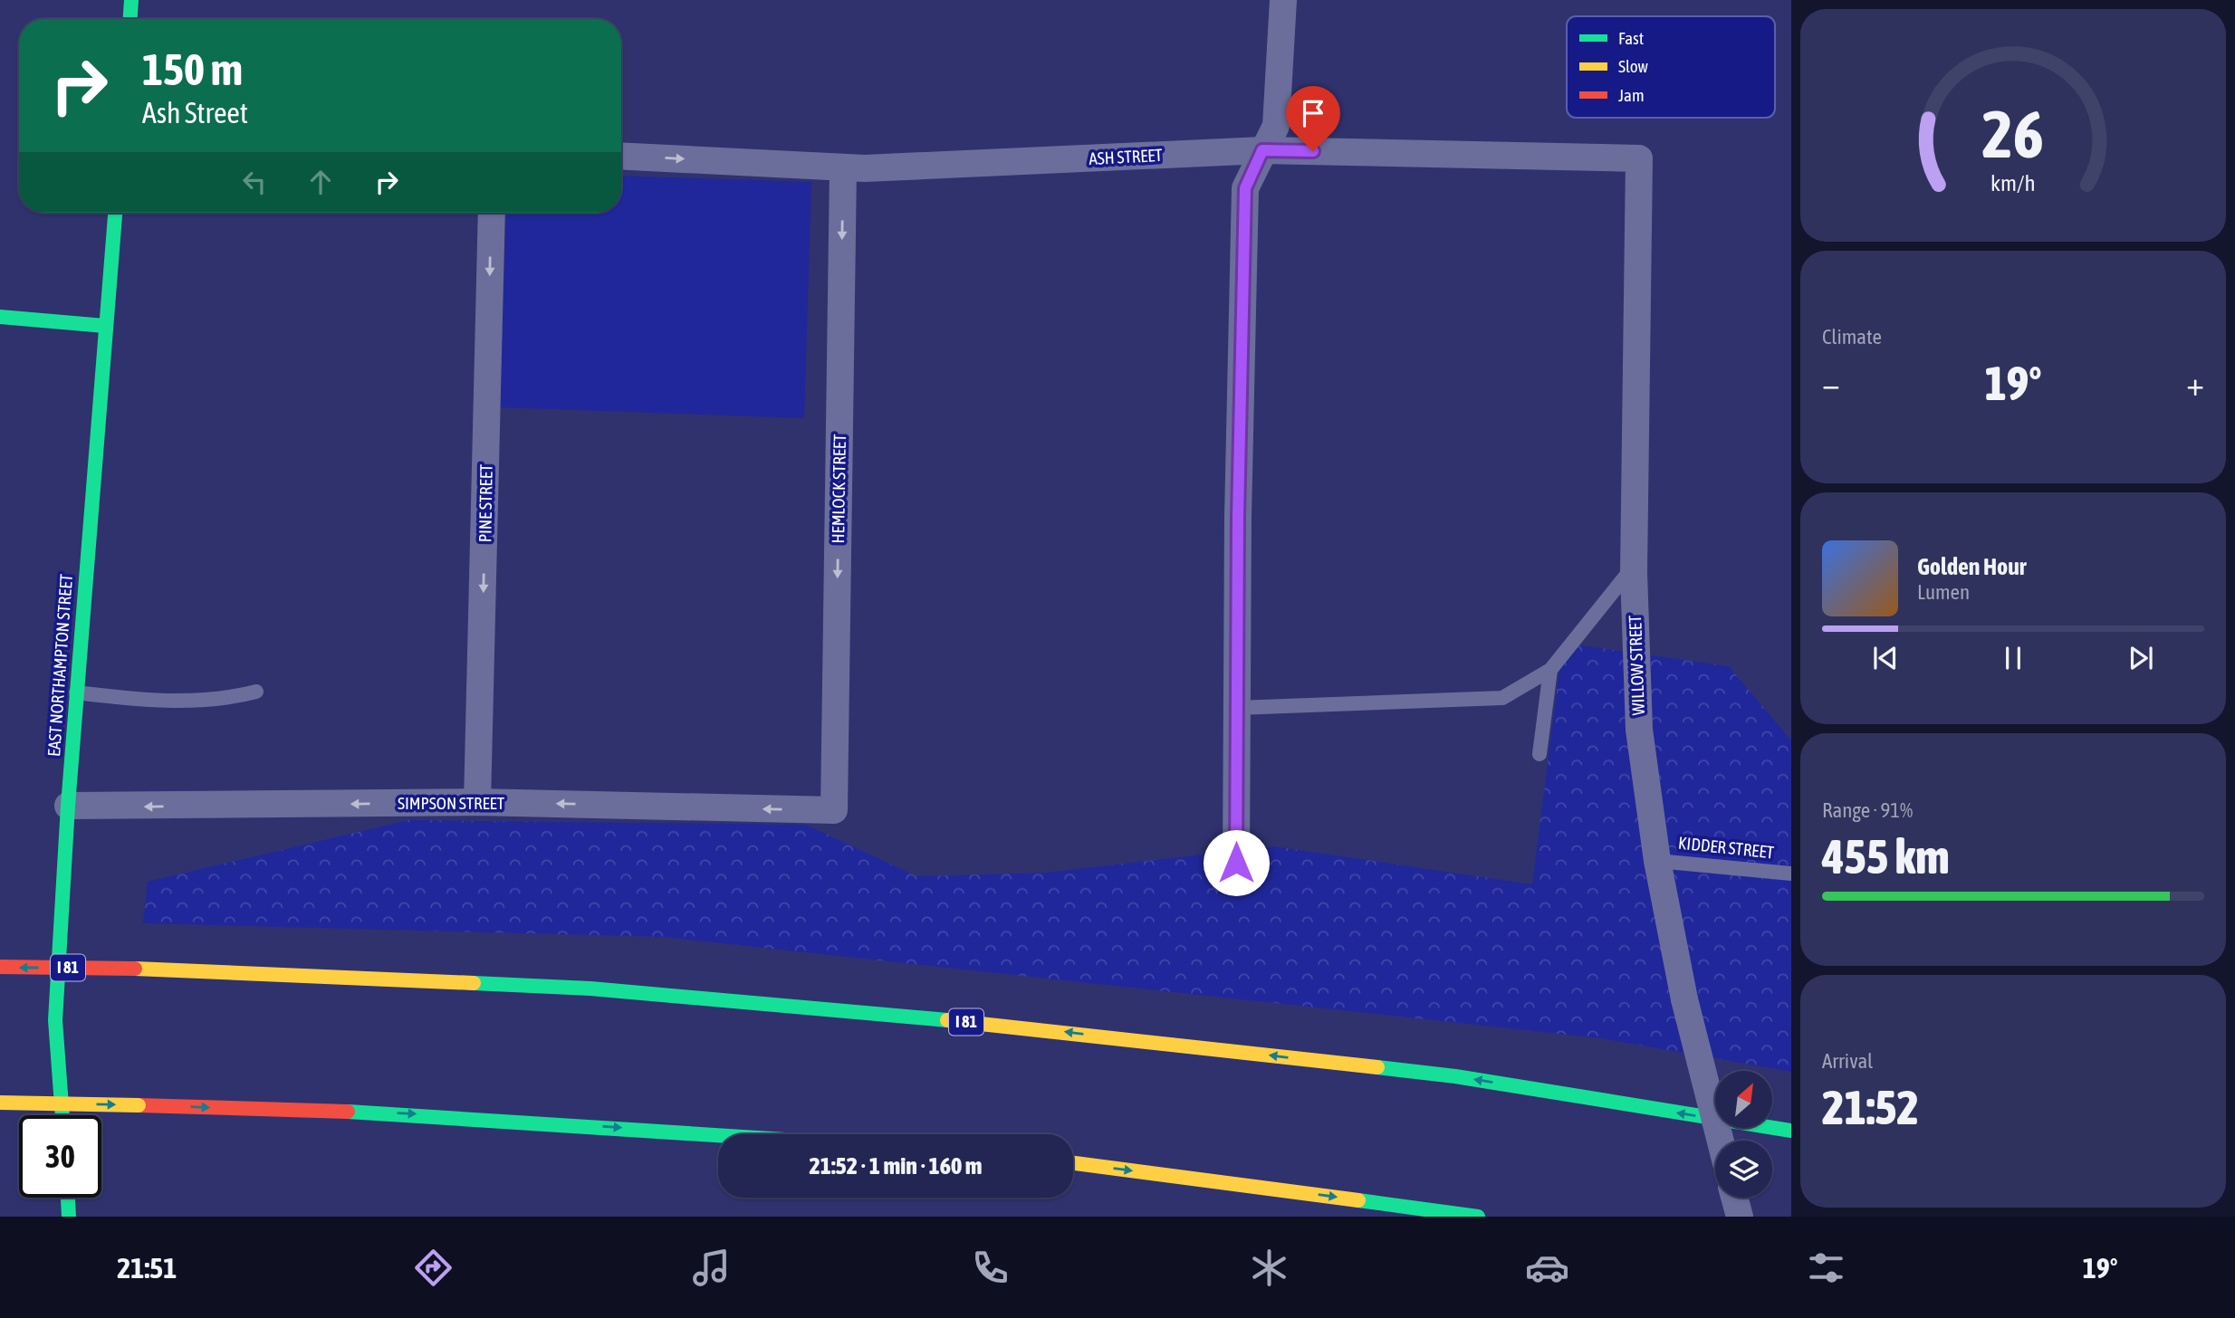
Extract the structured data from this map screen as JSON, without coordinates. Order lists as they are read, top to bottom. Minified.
{"streets":{"main road":["EAST NORTHAMPTON STREET","I 81"],"street":["ASH STREET","HEMLOCK STREET","PINE STREET","WILLOW STREET","SIMPSON STREET"],"lane":["KIDDER STREET"]},"crossings":[["ASH STREET","HEMLOCK STREET"],["ASH STREET","WILLOW STREET"],["HEMLOCK STREET","SIMPSON STREET"],["PINE STREET","SIMPSON STREET"],["EAST NORTHAMPTON STREET","SIMPSON STREET"],["WILLOW STREET","KIDDER STREET"]],"one_way":["HEMLOCK STREET","PINE STREET","SIMPSON STREET"],"legend":["Fast","Slow","Jam"],"north":"top right","page":{"turn":["150 m","Ash Street"],"tile":["Climate",["Range · 91%","455 km"],["Arrival","21:52"]],"heat":["−","19°","+"],"song":["Golden Hour","Lumen"],"limit":"30","trip":"21:52 · 1 min · 160 m","tabs":["21:51","19°"],"gauge":["26","km/h"]}}
